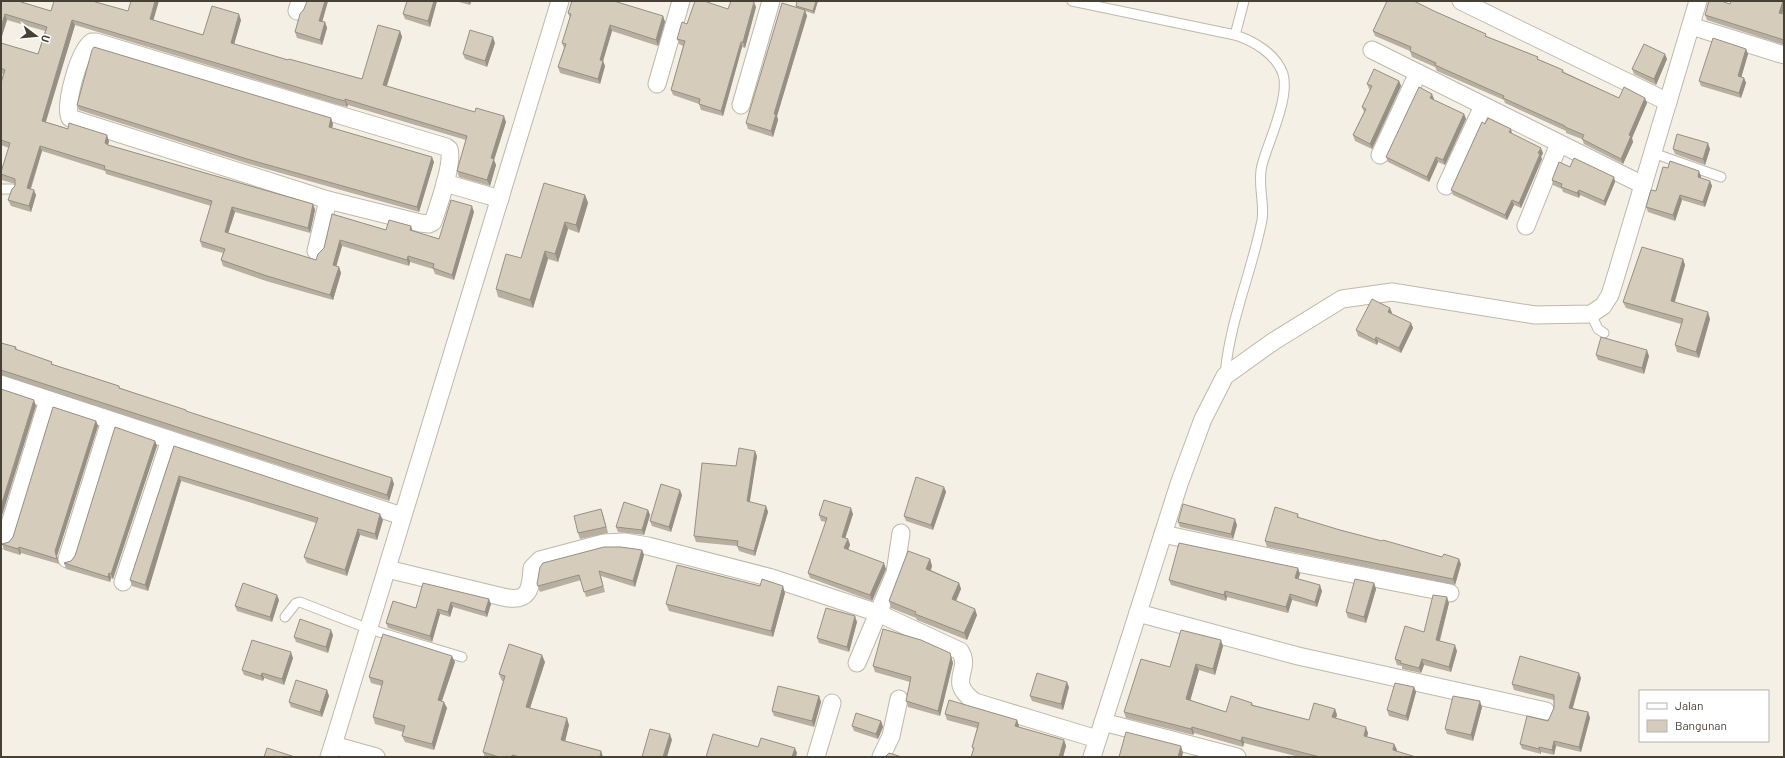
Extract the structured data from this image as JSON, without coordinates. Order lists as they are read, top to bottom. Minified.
{"legend":["Jalan","Bangunan"],"north":"right"}
